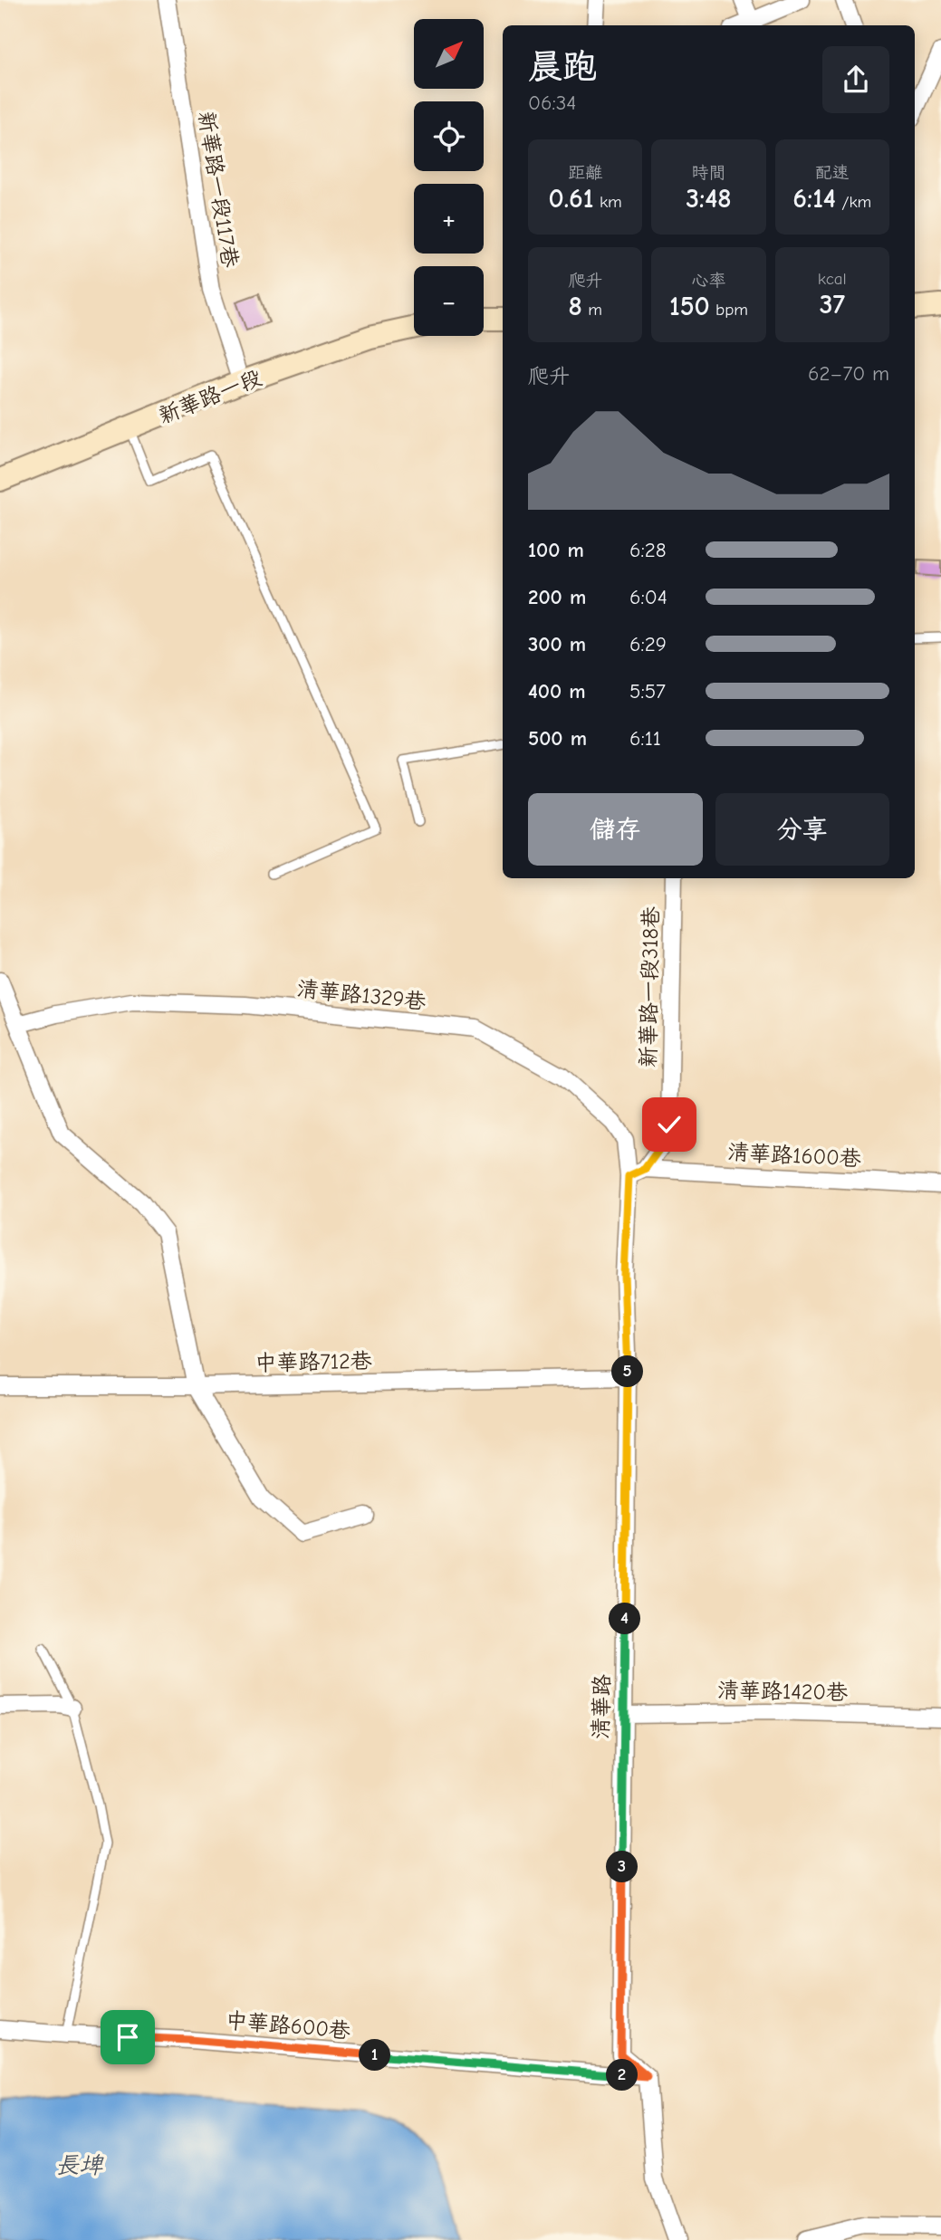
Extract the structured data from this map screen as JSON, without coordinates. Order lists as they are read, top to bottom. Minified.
{"streets":{"street":["新華路一段117巷","新華路一段","新華路一段318巷","清華路1329巷","清華路1600巷","中華路712巷","清華路1420巷","清華路","中華路600巷"]},"crossings":[["新華路一段117巷","新華路一段"],["新華路一段318巷","清華路1600巷"],["清華路1329巷","清華路"],["中華路712巷","清華路"],["清華路1420巷","清華路"],["清華路","中華路600巷"]],"water":["長埤"],"north":"top right","page":{"map_buttons":["+","−"],"heading":["晨跑","06:34"],"stats":[["距離","0.61 km"],["時間","3:48"],["配速","6:14 /km"],["爬升","8 m"],["心率","150 bpm"],["kcal","37"]],"chart":["爬升","62–70 m"],"list":[{"name":"100 m","note":"6:28"},{"name":"200 m","note":"6:04"},{"name":"300 m","note":"6:29"},{"name":"400 m","note":"5:57"},{"name":"500 m","note":"6:11"}],"buttons":["儲存","分享"],"pins":["5","4","3","1","2"]}}
